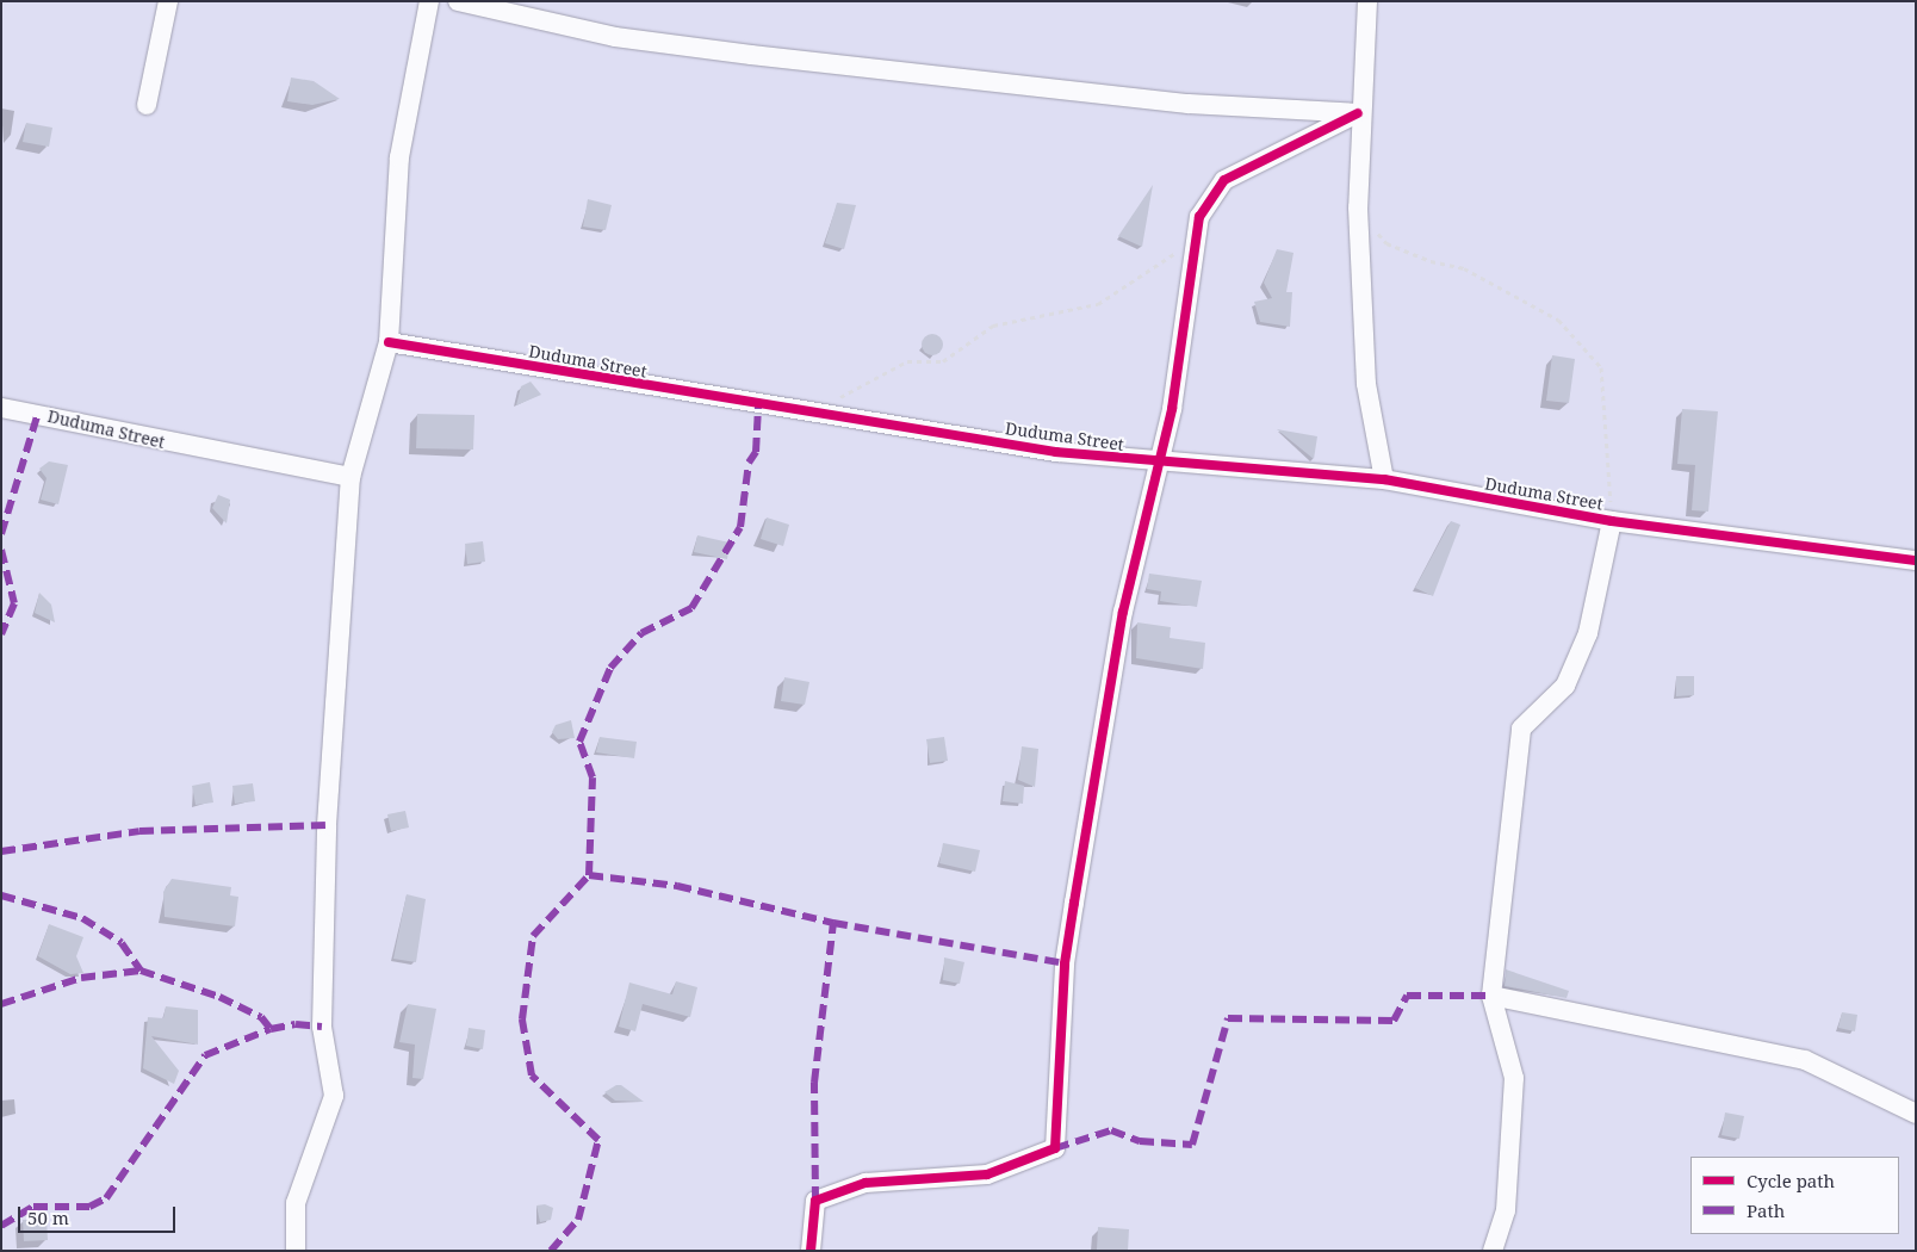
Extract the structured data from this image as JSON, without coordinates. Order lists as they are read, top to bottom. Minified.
{"streets":{"street":["Duduma Street"]},"legend":["Cycle path","Path"],"scale_bar":"50 m"}
